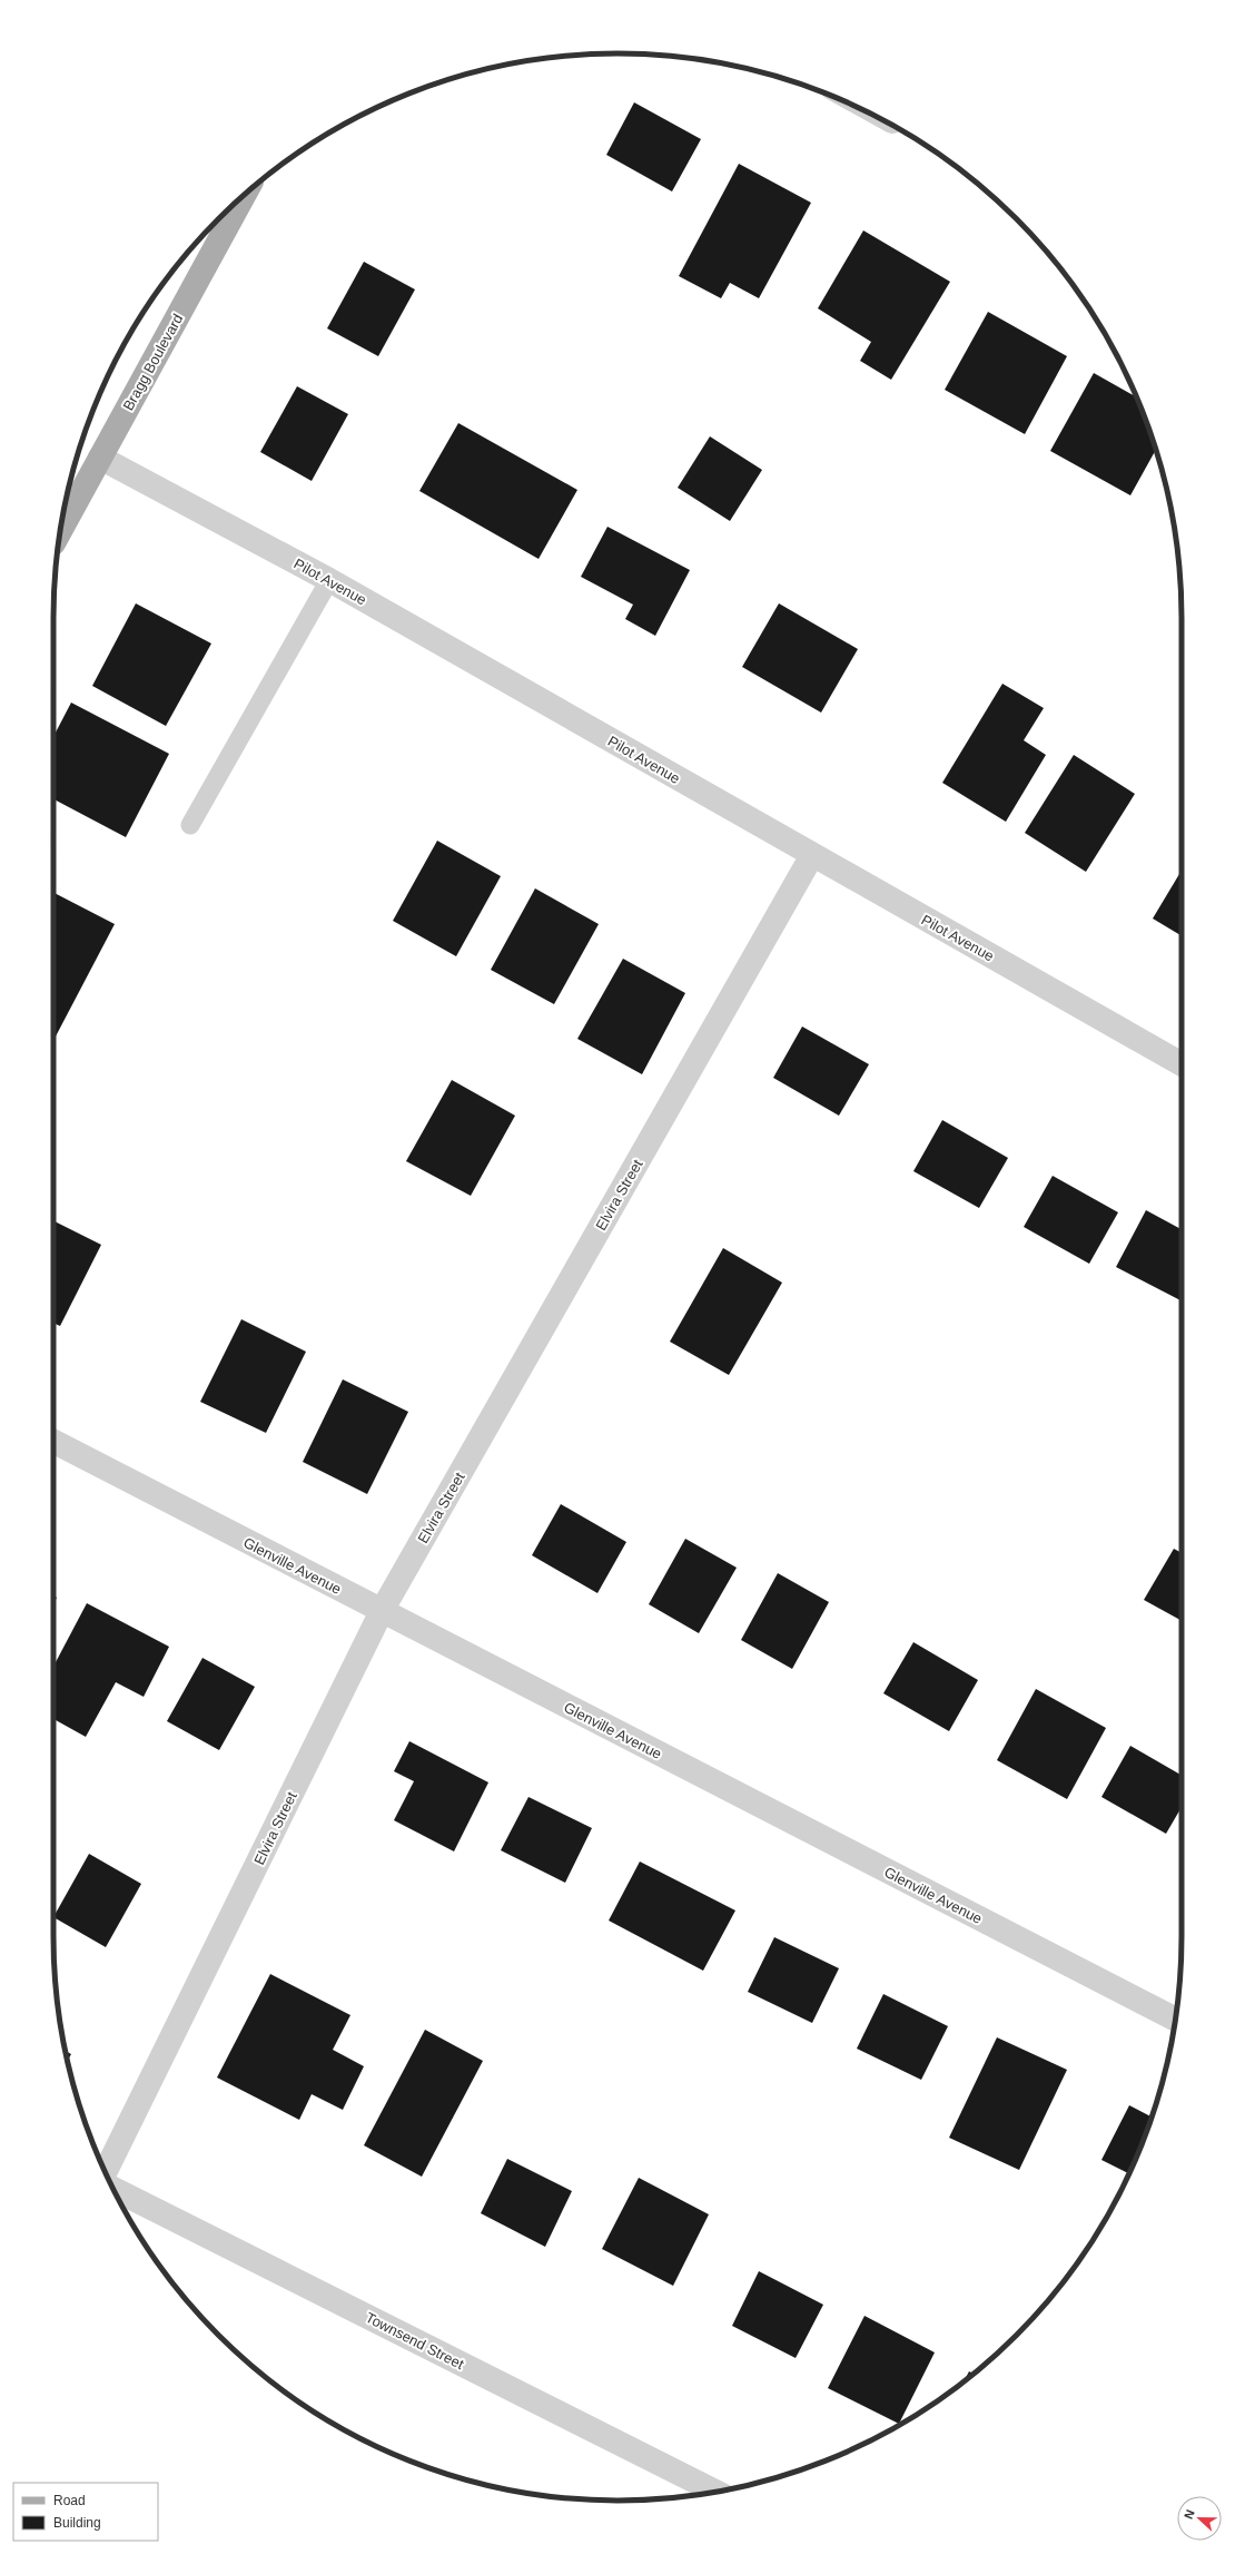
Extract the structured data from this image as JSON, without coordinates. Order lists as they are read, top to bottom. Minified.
{"streets":{"main road":["Bragg Boulevard"],"street":["Pilot Avenue","Elvira Street","Glenville Avenue","Townsend Street"]},"crossings":[["Bragg Boulevard","Pilot Avenue"],["Pilot Avenue","Elvira Street"],["Elvira Street","Glenville Avenue"]],"legend":["Road","Building"],"north":"left"}
